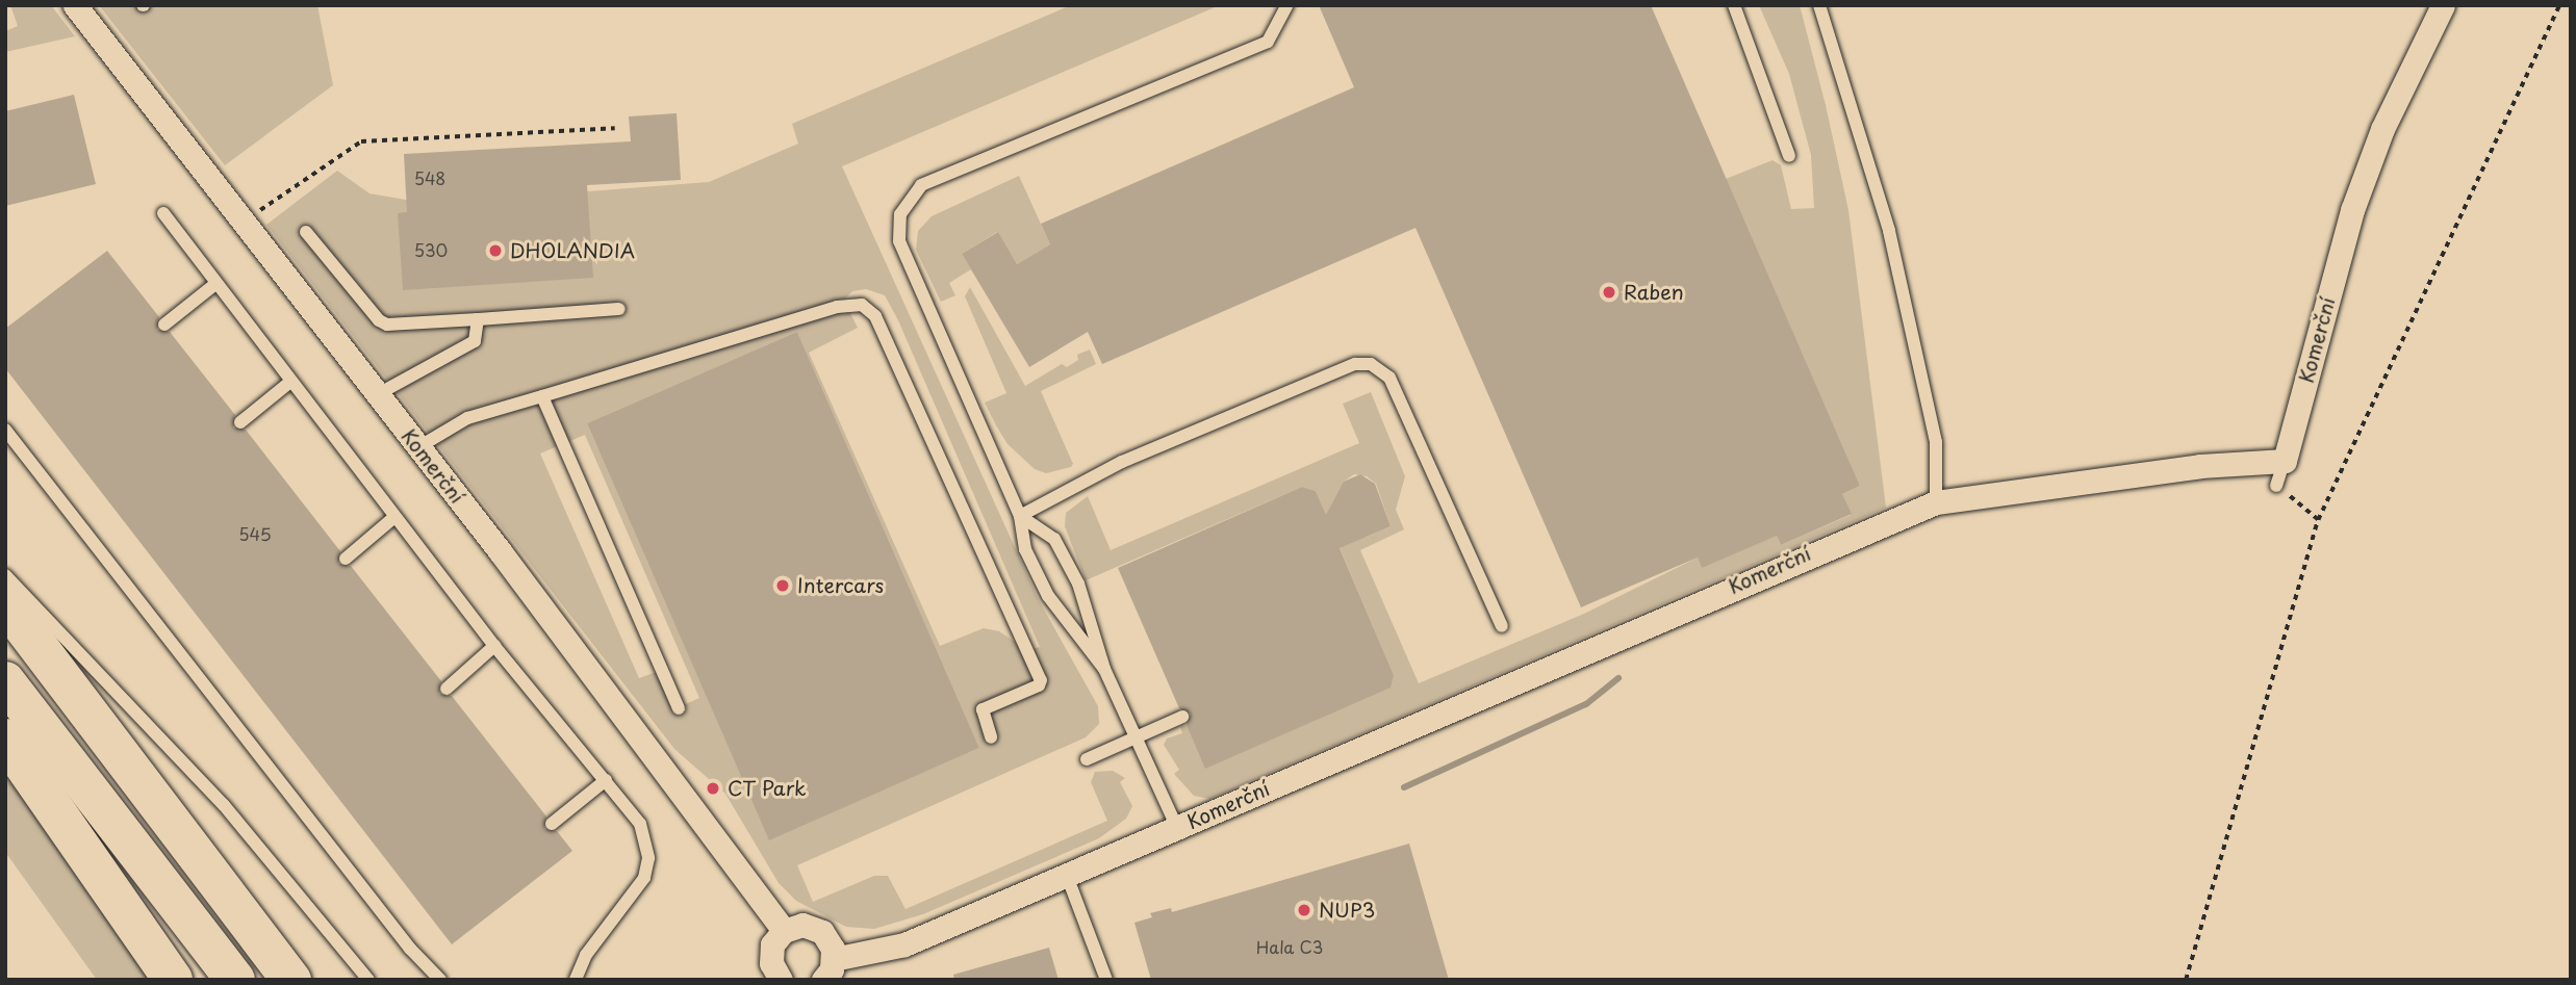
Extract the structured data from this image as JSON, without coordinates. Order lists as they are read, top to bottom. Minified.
{"streets":{"street":["Komerční"]},"places":["DHOLANDIA","Raben","Intercars","CT Park","NUP3"],"house_numbers":["548","530","545","Hala C3"]}
